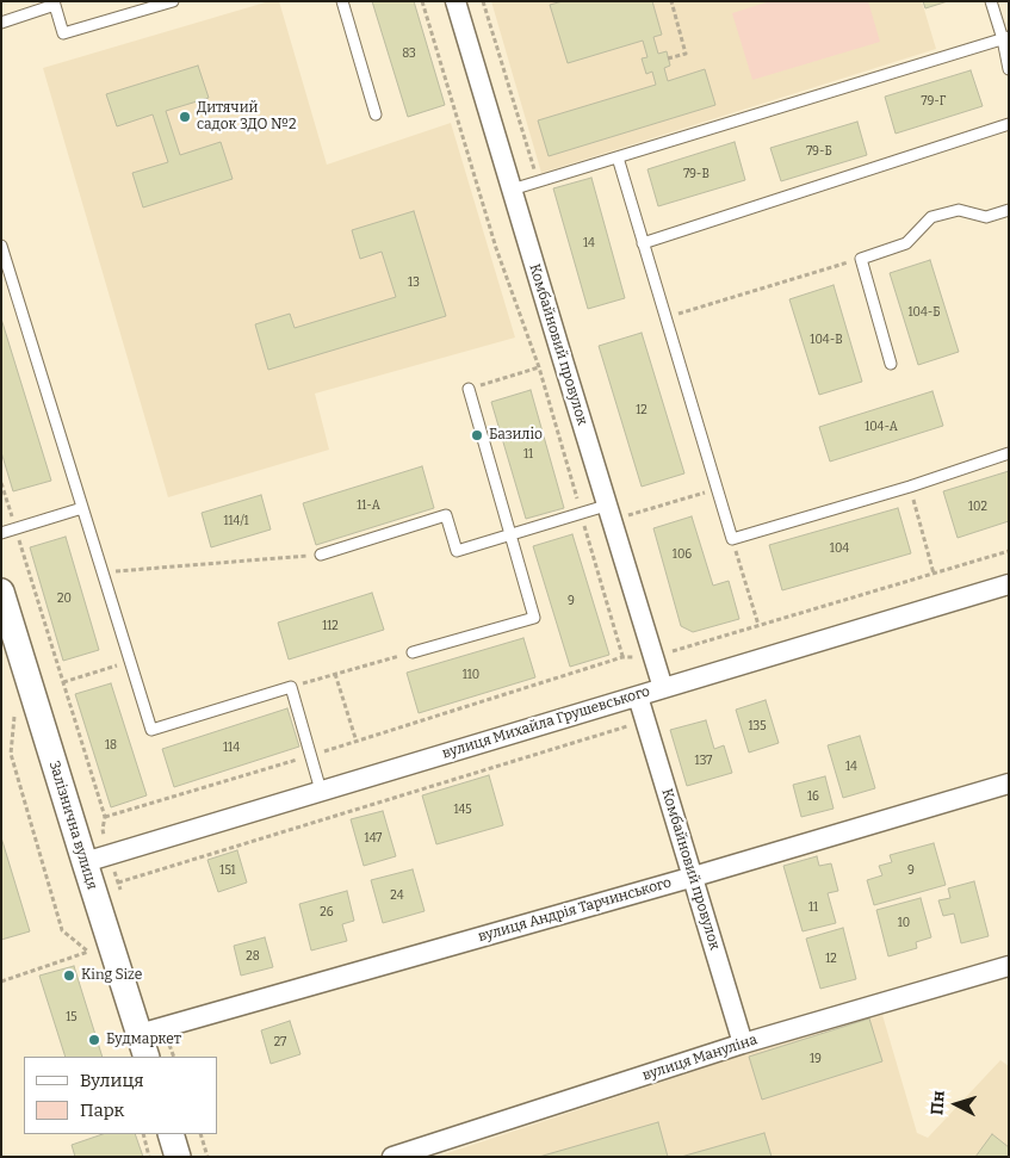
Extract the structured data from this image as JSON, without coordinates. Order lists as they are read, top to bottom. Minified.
{"streets":{"street":["Комбайновий провулок","вулиця Михайла Грушевського","Залізнична вулиця","вулиця Андрія Тарчинського","вулиця Мануліна"]},"crossings":[["Комбайновий провулок","вулиця Михайла Грушевського"],["Комбайновий провулок","вулиця Андрія Тарчинського"],["Комбайновий провулок","вулиця Мануліна"],["вулиця Михайла Грушевського","Залізнична вулиця"],["Залізнична вулиця","вулиця Андрія Тарчинського"]],"places":["Дитячий садок ЗДО №2","Базиліо","King Size","Будмаркет"],"house_numbers":["83","79-Г","79-Б","79-В","14","13","104-Б","104-В","12","104-А","11","11-А","102","114/1","104","106","20","9","112","110","135","18","114","137","14","16","145","147","151","9","24","11","26","10","28","12","15","27","19"],"legend":["Вулиця","Парк"],"north":"left"}
